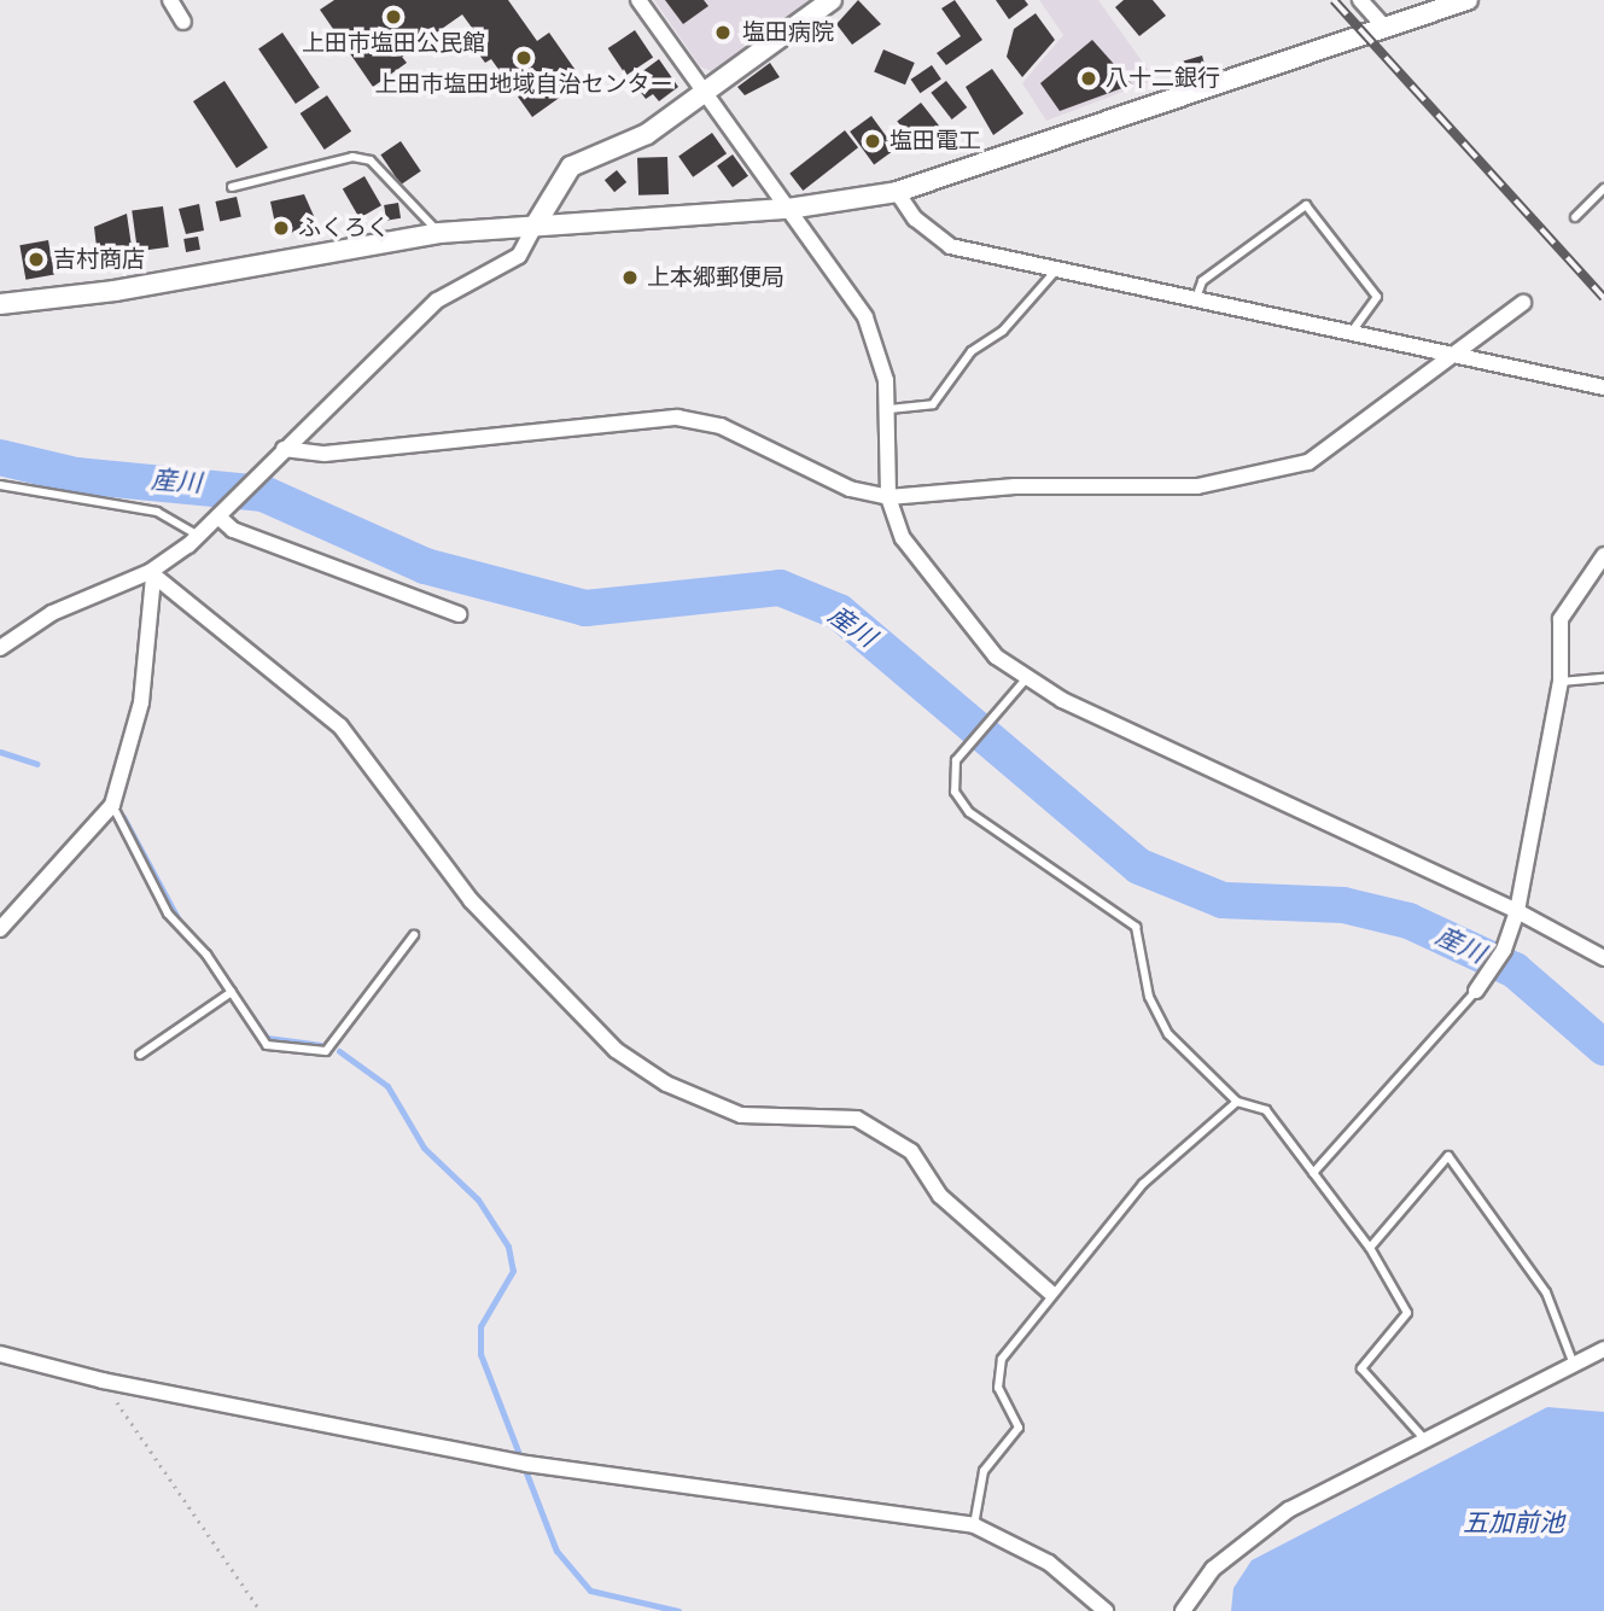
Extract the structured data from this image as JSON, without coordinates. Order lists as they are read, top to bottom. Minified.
{"water":["産川","五加前池"],"places":["上田市塩田公民館","塩田病院","上田市塩田地域自治センター","八十二銀行","塩田電工","ふくろく","吉村商店","上本郷郵便局"]}
